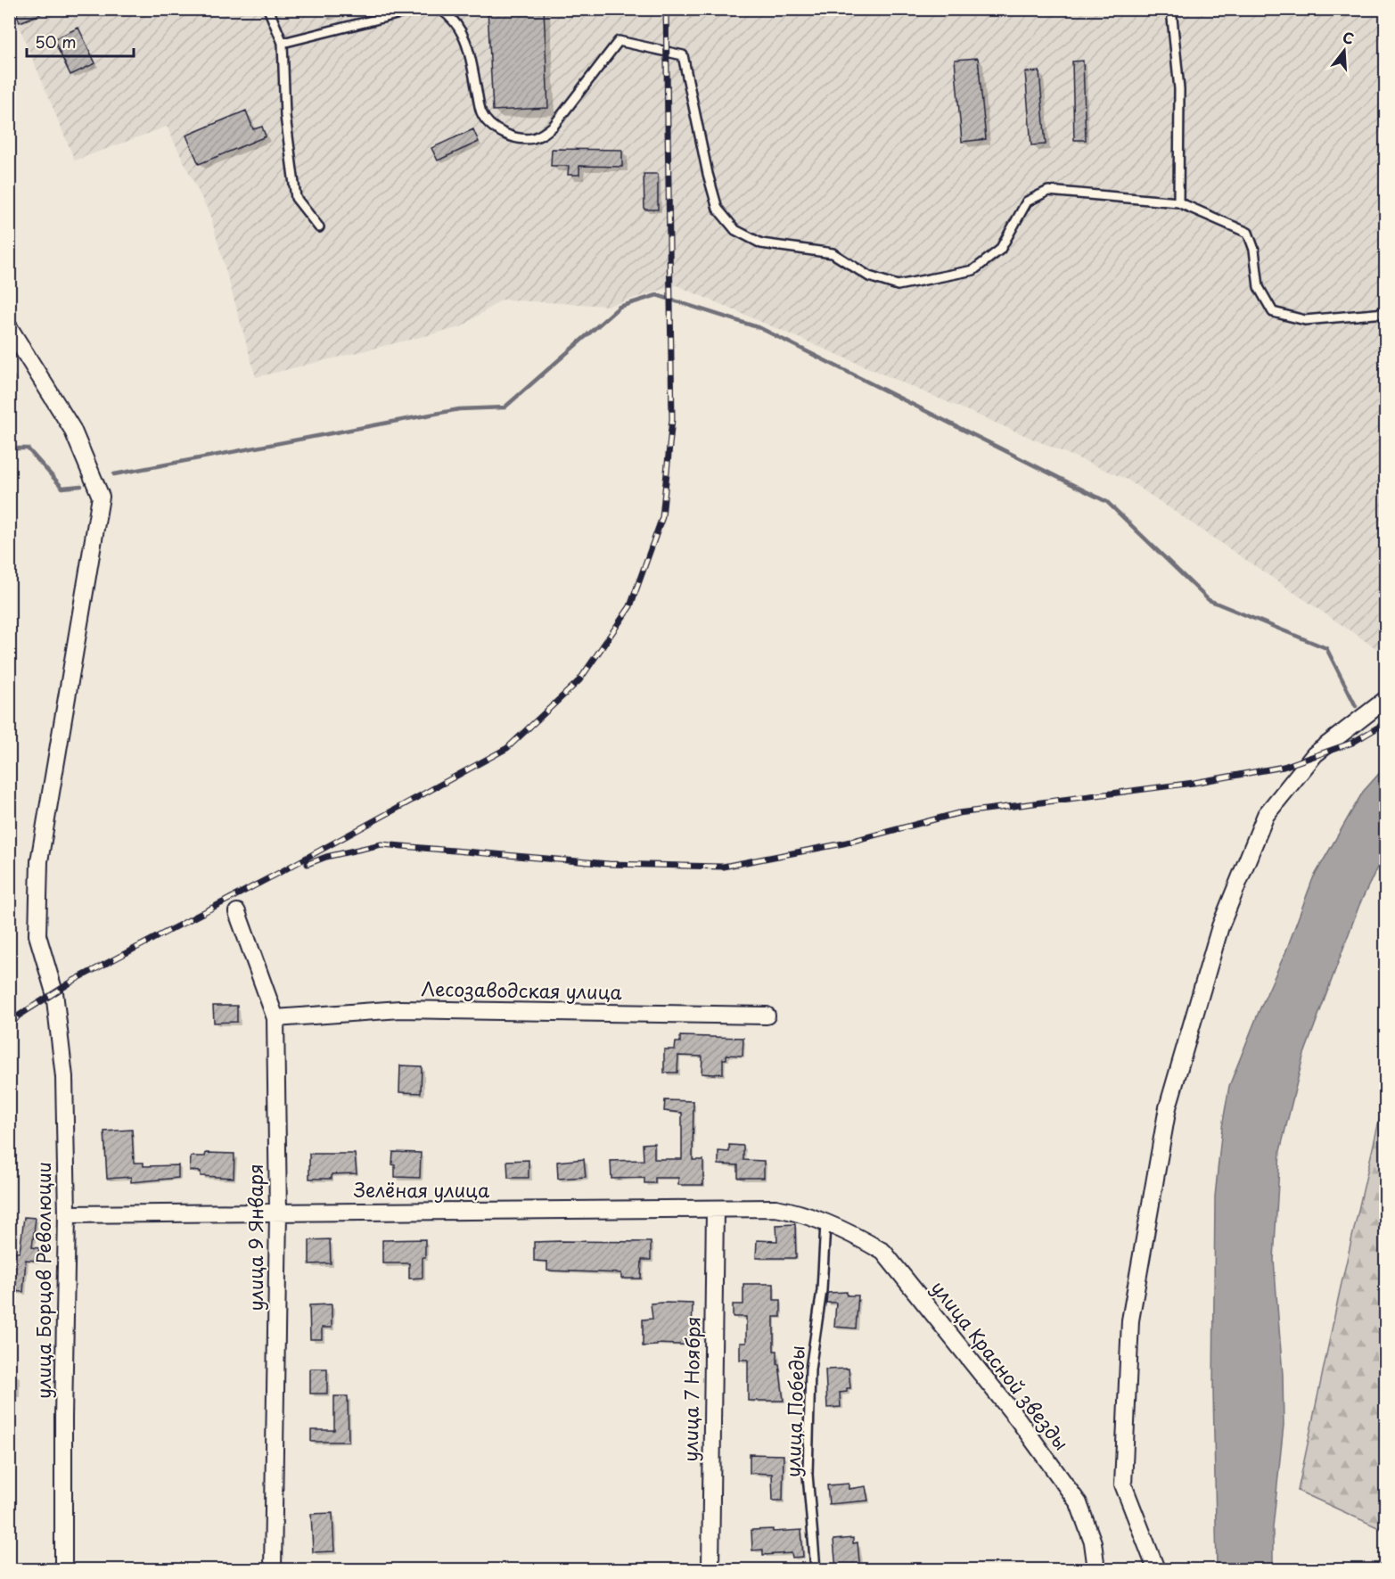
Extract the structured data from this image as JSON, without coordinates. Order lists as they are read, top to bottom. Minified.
{"streets":{"street":["Лесозаводская улица","Зелёная улица","улица 9 Января","улица Борцов Революции","улица Красной звезды","улица 7 Ноября"],"lane":["улица Победы"]},"crossings":[["Лесозаводская улица","улица 9 Января"],["Зелёная улица","улица 9 Января"],["Зелёная улица","улица Борцов Революции"],["Зелёная улица","улица Красной звезды"],["Зелёная улица","улица 7 Ноября"],["улица Красной звезды","улица Победы"]],"scale_bar":"50 m","north":"top"}
